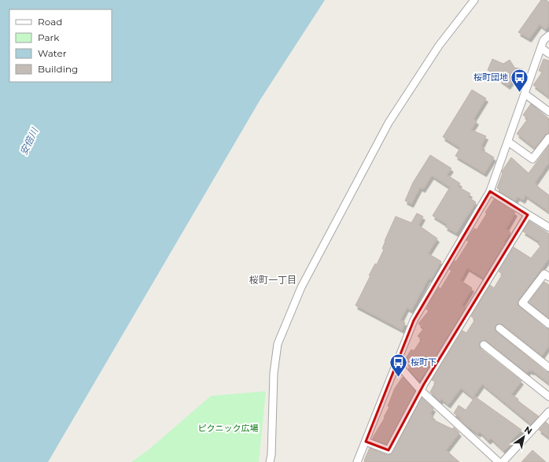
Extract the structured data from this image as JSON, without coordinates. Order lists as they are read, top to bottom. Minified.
{"districts":["桜町一丁目"],"water":["安倍川"],"parks":["ピクニック広場"],"places":{"bus stop":["桜町団地","桜町下"]},"legend":["Road","Park","Water","Building"],"north":"top right"}
